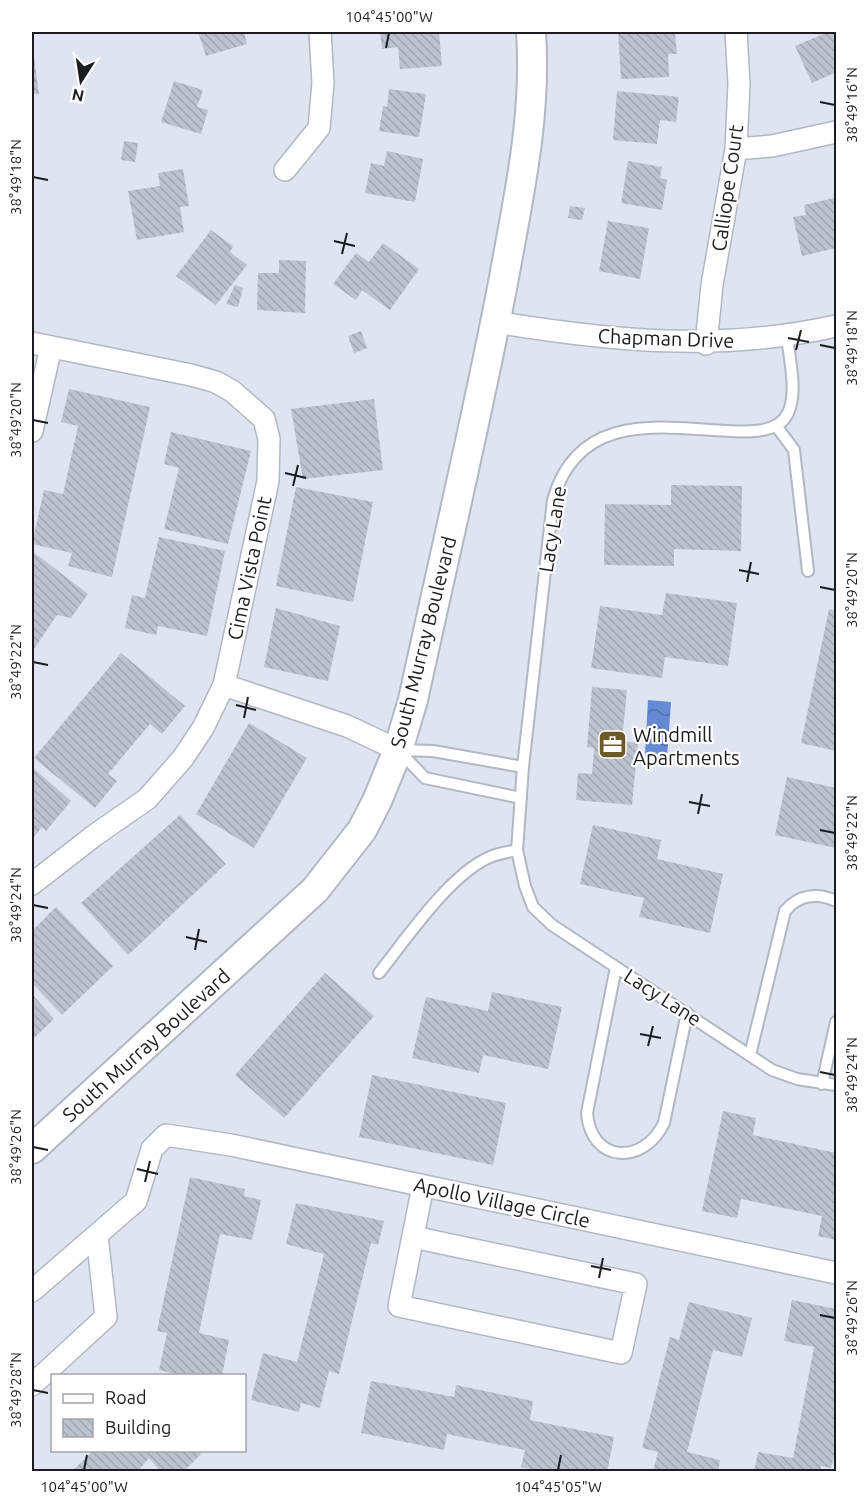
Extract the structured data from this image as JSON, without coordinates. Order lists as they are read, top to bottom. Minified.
{"streets":{"main road":["South Murray Boulevard"],"street":["Calliope Court","Chapman Drive","Cima Vista Point","Apollo Village Circle"],"lane":["Lacy Lane"]},"crossings":[["Calliope Court","Chapman Drive"],["Chapman Drive","South Murray Boulevard"]],"places":{"office":["Windmill Apartments"]},"legend":["Road","Building"],"north":"bottom","coordinates":["104°45'00\"W","38°49'16\"N","38°49'18\"N","38°49'20\"N","38°49'22\"N","38°49'24\"N","38°49'26\"N","38°49'28\"N","104°45'05\"W"]}
